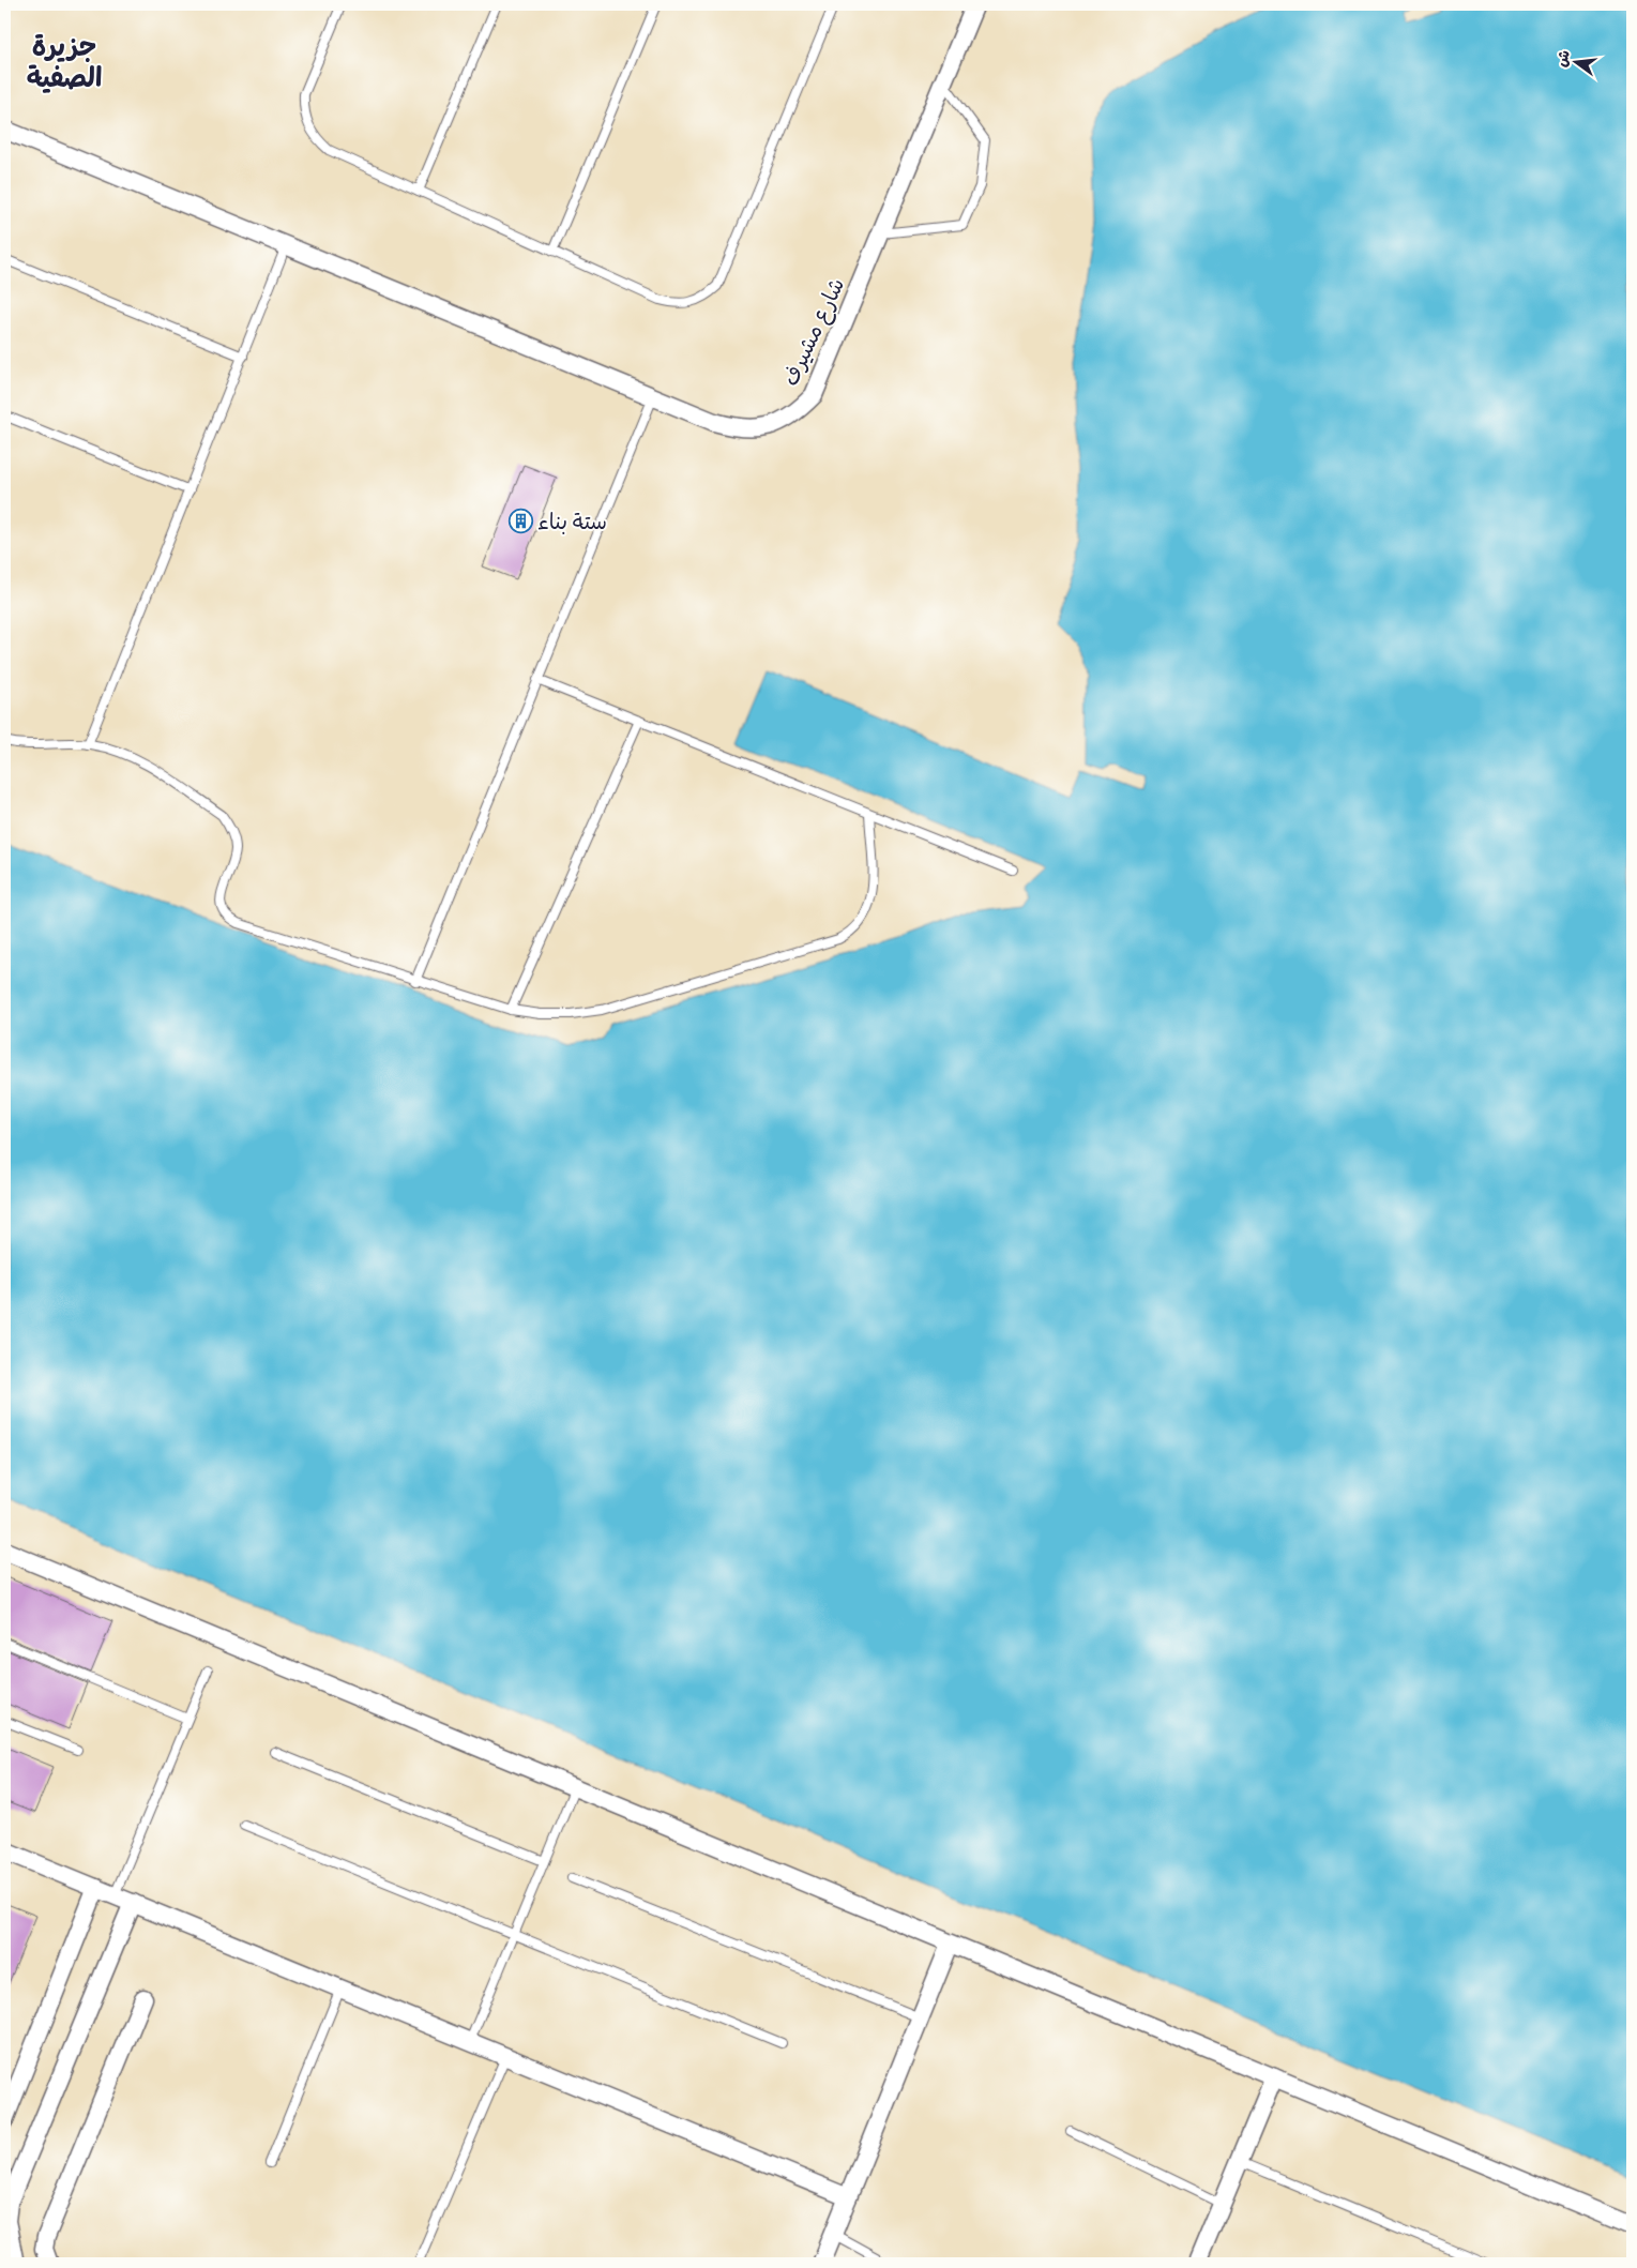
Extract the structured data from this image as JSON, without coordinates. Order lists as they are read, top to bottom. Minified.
{"streets":{"street":["شارع مشيرف"]},"districts":["جزيرة الصفية"],"places":{"building":["ستة بناء"]},"north":"left"}
